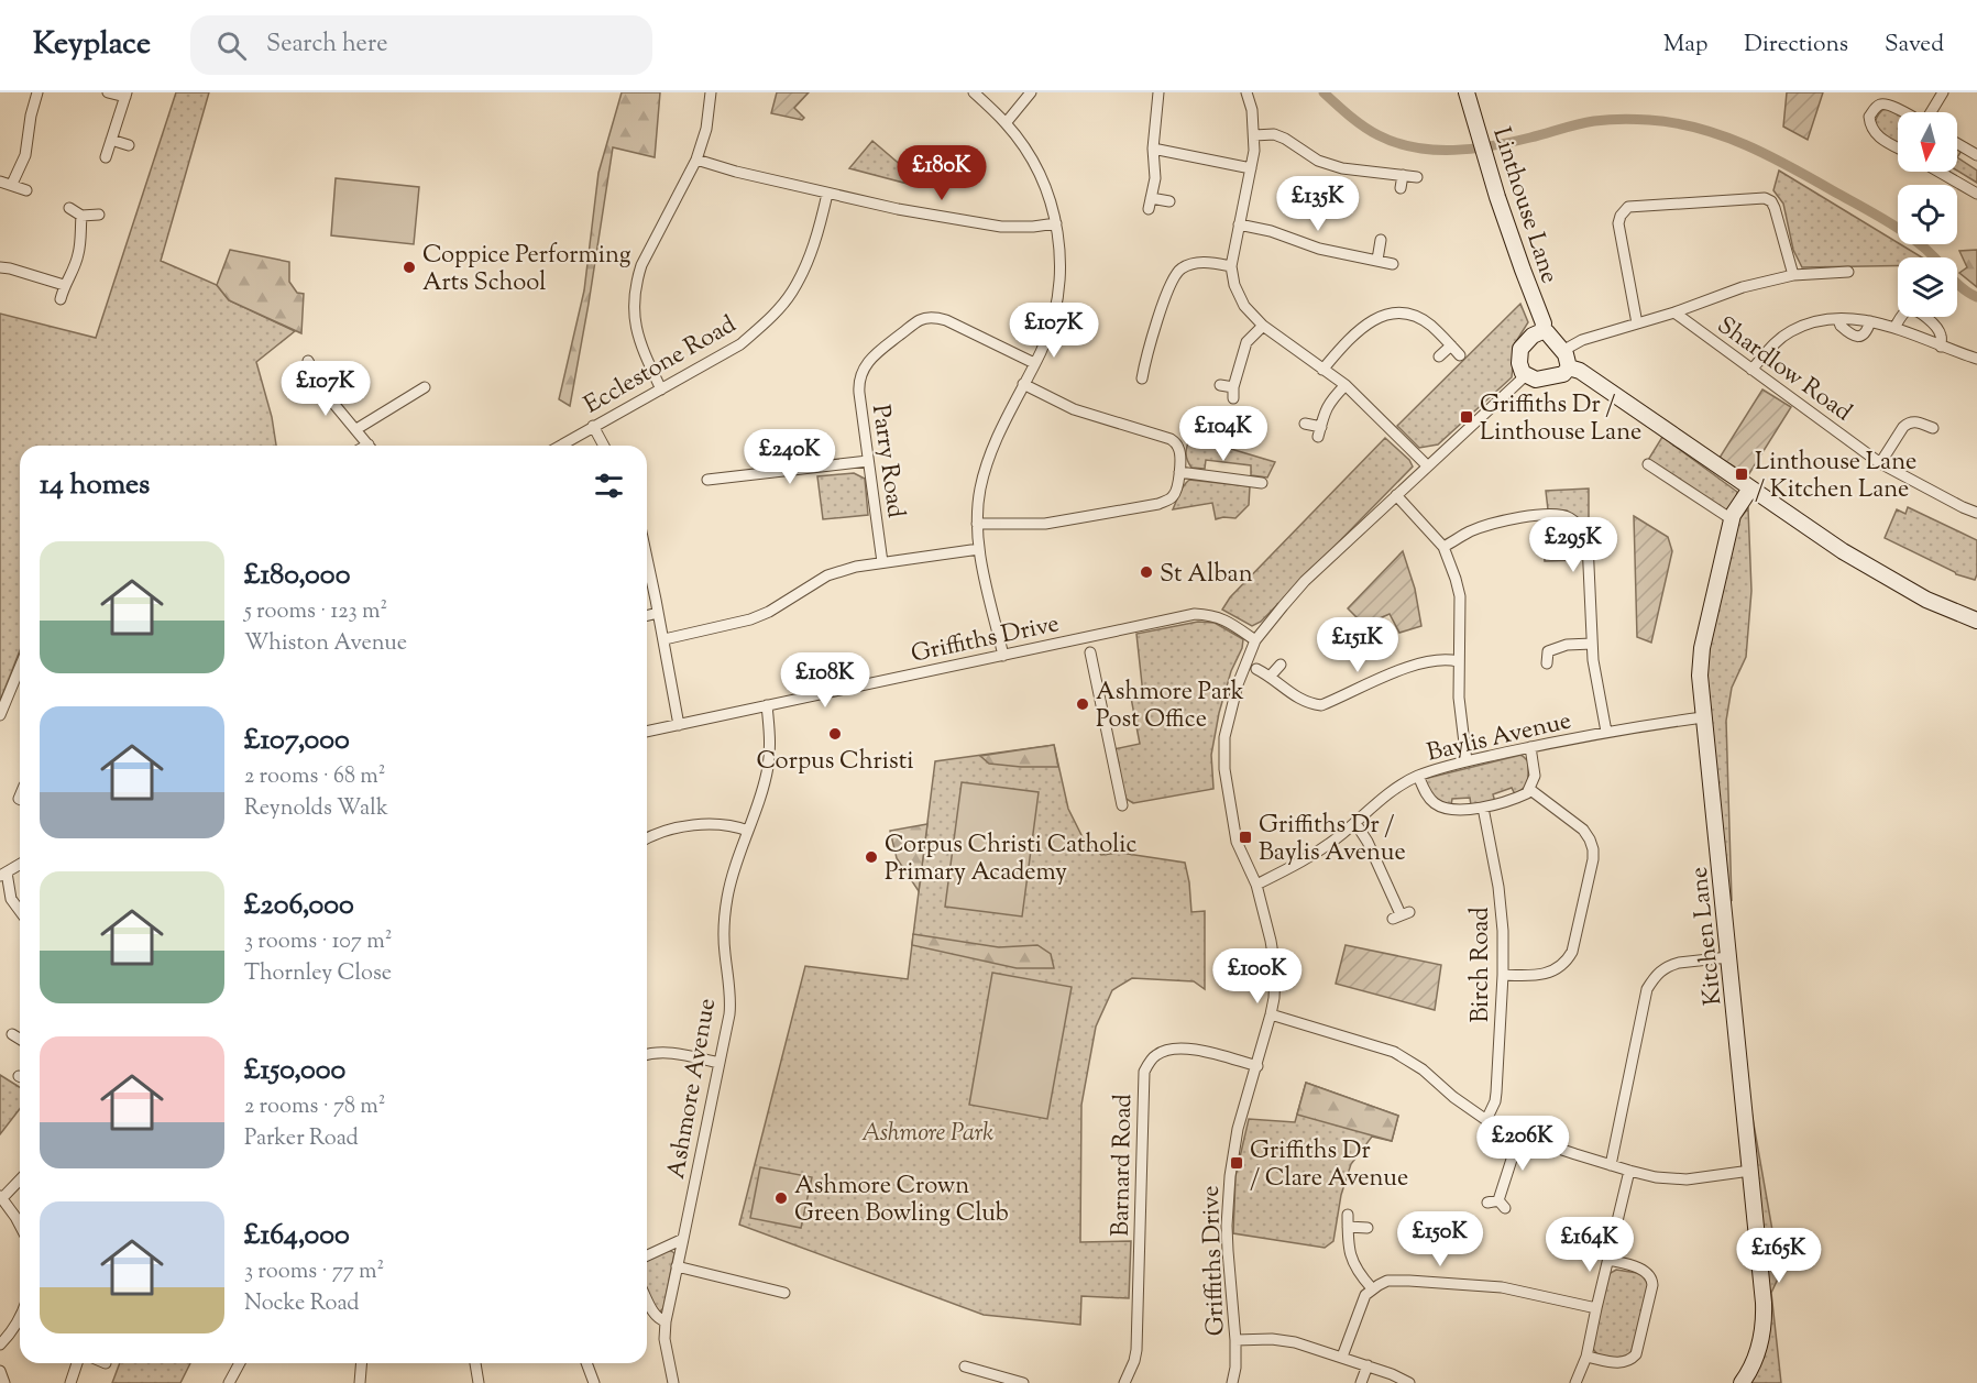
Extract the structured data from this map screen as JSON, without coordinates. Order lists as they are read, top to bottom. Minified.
{"streets":{"street":["Linthouse Lane","Ecclestone Road","Shardlow Road","Parry Road","Griffiths Drive","Baylis Avenue","Kitchen Lane","Birch Road","Ashmore Avenue","Barnard Road"]},"crossings":[["Linthouse Lane","Griffiths Drive"],["Griffiths Drive","Baylis Avenue"],["Griffiths Drive","Ashmore Avenue"],["Griffiths Drive","Barnard Road"],["Baylis Avenue","Kitchen Lane"]],"parks":["Ashmore Park"],"places":{"other":["Coppice Performing Arts School","St Alban","Ashmore Park Post Office","Corpus Christi","Corpus Christi Catholic Primary Academy","Ashmore Crown Green Bowling Club"],"transit":["Griffiths Dr / Linthouse Lane","Linthouse Lane / Kitchen Lane","Griffiths Dr / Baylis Avenue","Griffiths Dr / Clare Avenue"]},"north":"bottom","page":{"header":"Keyplace","search":"Search here","nav":["Map","Directions","Saved"],"price":["£180K","£135K","£107K","£107K","£104K","£240K","£295K","£151K","£108K","£100K","£206K","£150K","£164K","£165K"],"heading":"14 homes","list":[{"name":"£180,000","note":"5 rooms · 123 m² · Whiston Avenue"},{"name":"£107,000","note":"2 rooms · 68 m² · Reynolds Walk"},{"name":"£206,000","note":"3 rooms · 107 m² · Thornley Close"},{"name":"£150,000","note":"2 rooms · 78 m² · Parker Road"},{"name":"£164,000","note":"3 rooms · 77 m² · Nocke Road"}]}}
